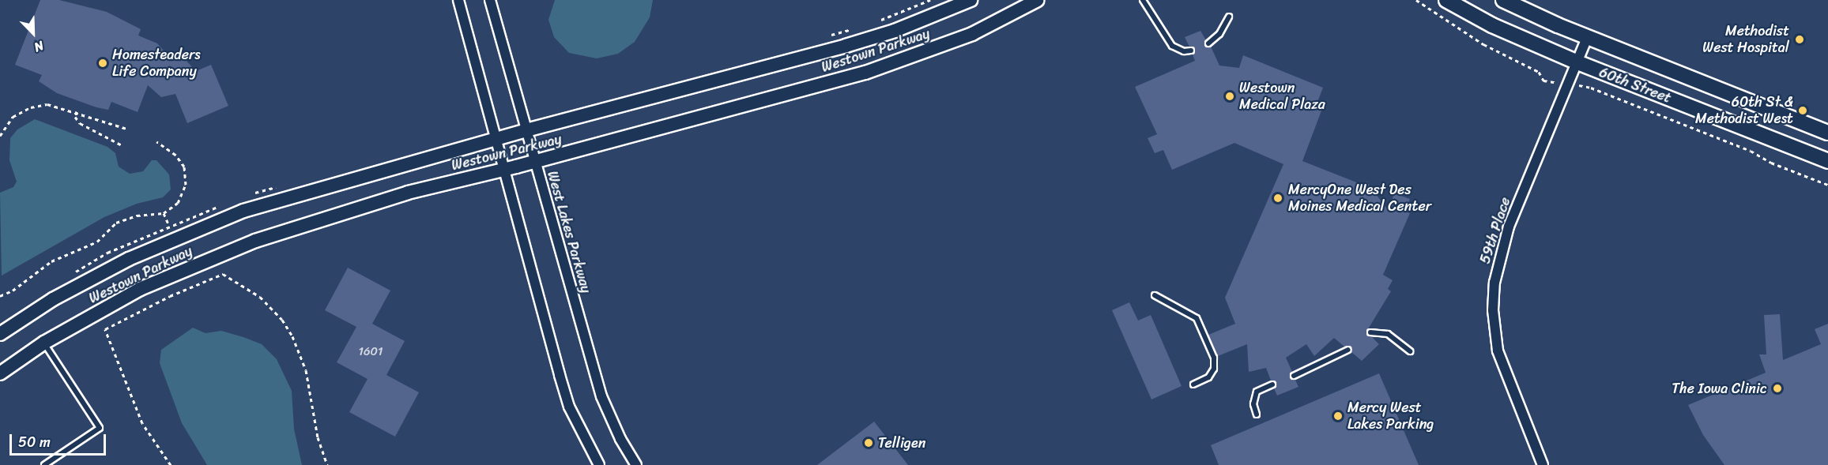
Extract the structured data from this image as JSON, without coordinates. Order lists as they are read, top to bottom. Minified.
{"streets":{"main road":["60th Street"],"street":["Westown Parkway","59th Place","West Lakes Parkway"]},"crossings":[["Westown Parkway","West Lakes Parkway"],["60th Street","59th Place"]],"places":["Methodist West Hospital","Homesteaders Life Company","Westown Medical Plaza","60th St & Methodist West","MercyOne West Des Moines Medical Center","The Iowa Clinic","Mercy West Lakes Parking","Telligen"],"house_numbers":["1601"],"scale_bar":"50 m","north":"bottom right"}
